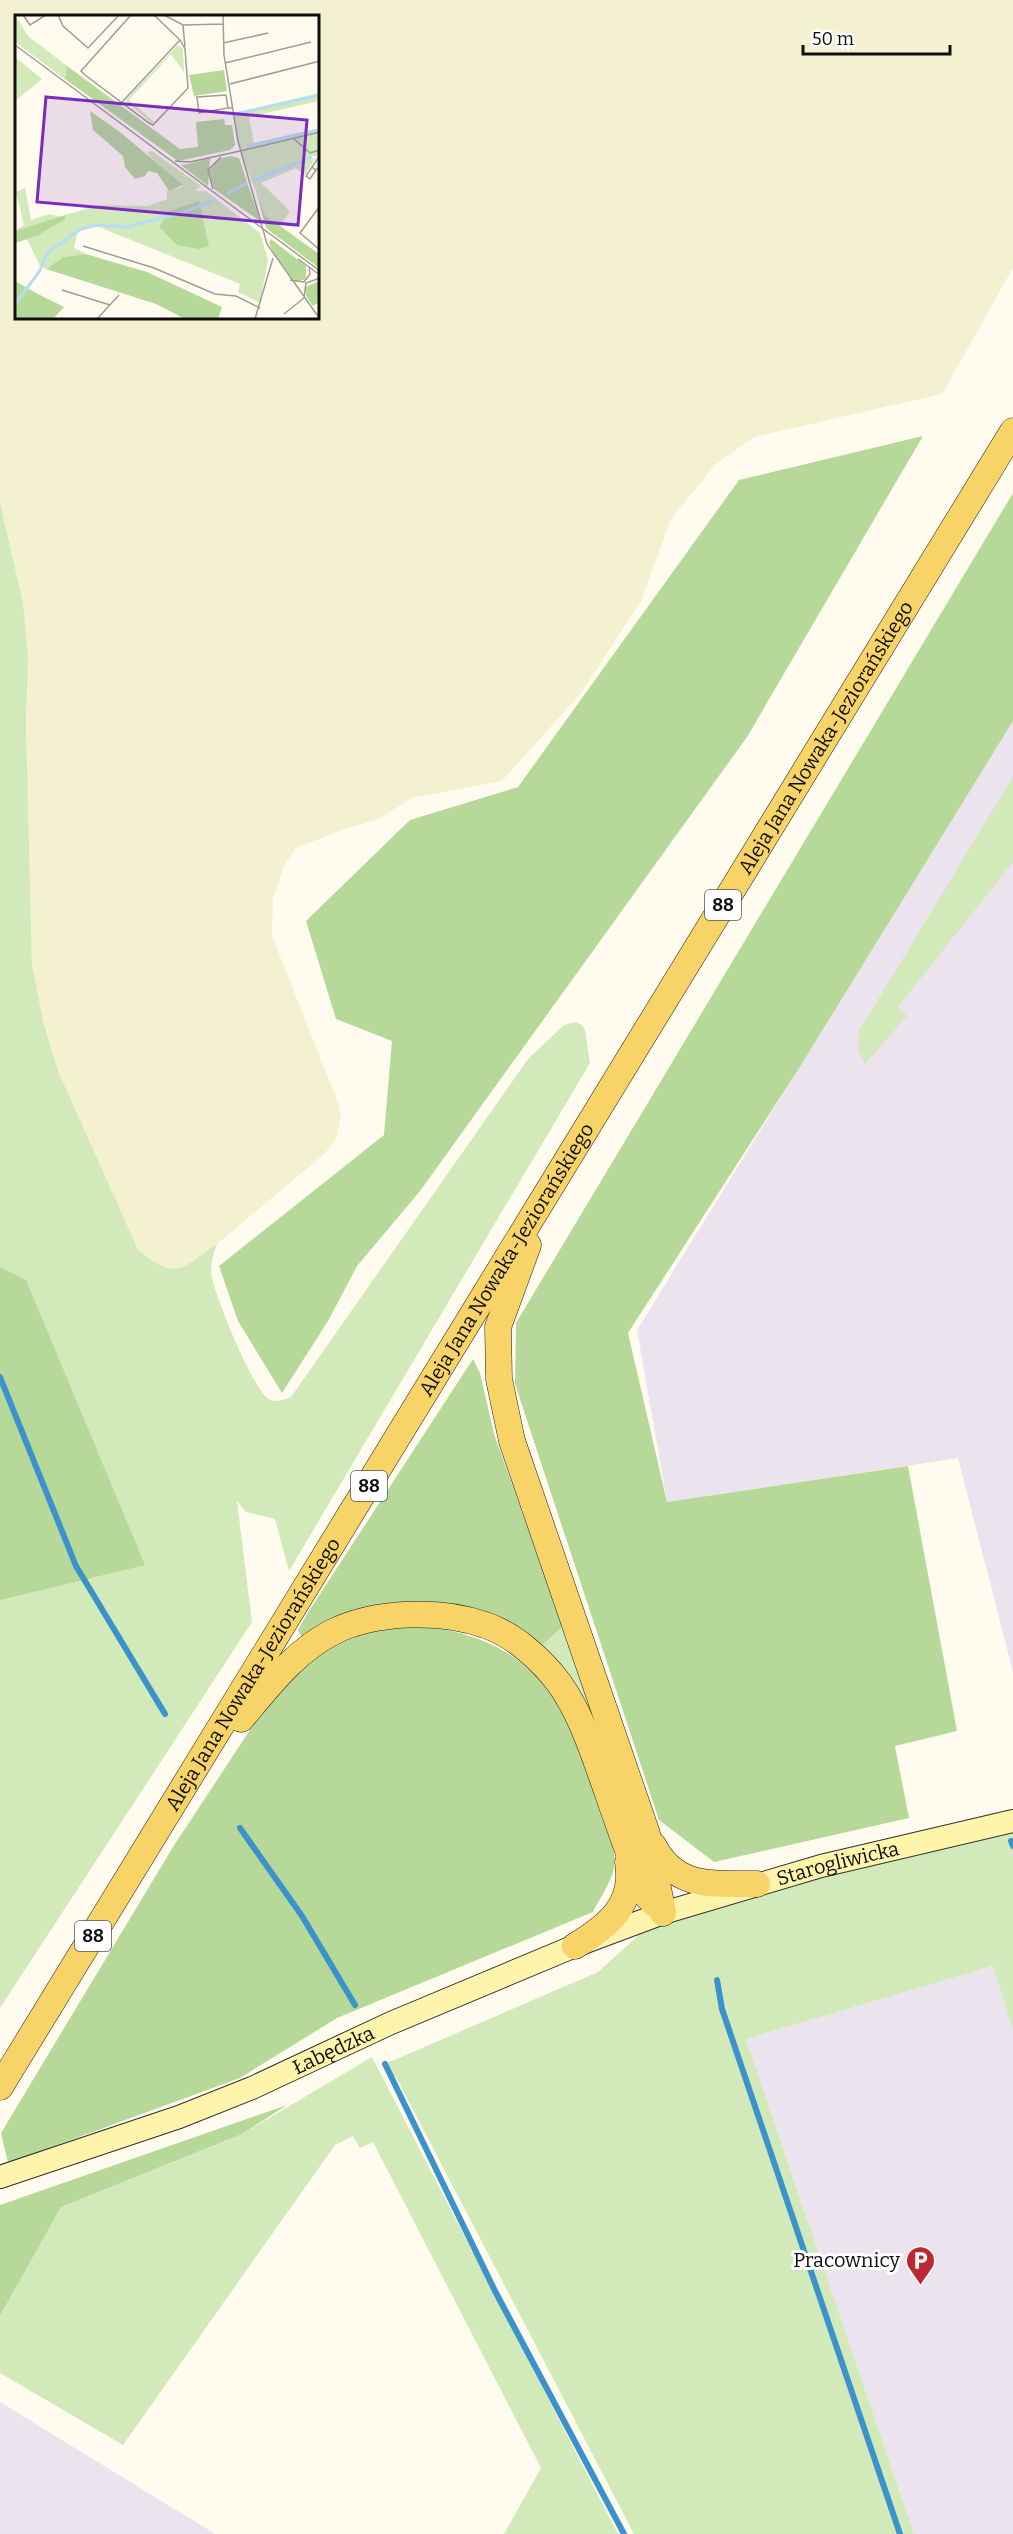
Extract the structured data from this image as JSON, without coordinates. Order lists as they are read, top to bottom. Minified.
{"streets":{"main road":["Aleja Jana Nowaka-Jeziorańskiego","88"],"street":["Starogliwicka","Łabędzka"]},"crossings":[["Starogliwicka","Łabędzka"]],"places":{"parking":["Pracownicy"]},"scale_bar":"50 m"}
